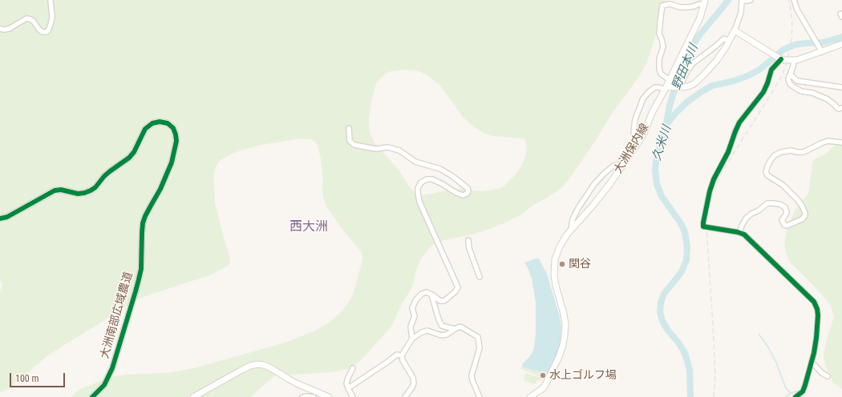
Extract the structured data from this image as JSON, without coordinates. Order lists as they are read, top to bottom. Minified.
{"streets":{"street":["大洲保内線","大洲南部広域農道"]},"districts":["西大洲"],"water":["野田本川","久米川"],"places":["関谷","水上ゴルフ場"],"scale_bar":"100 m"}
